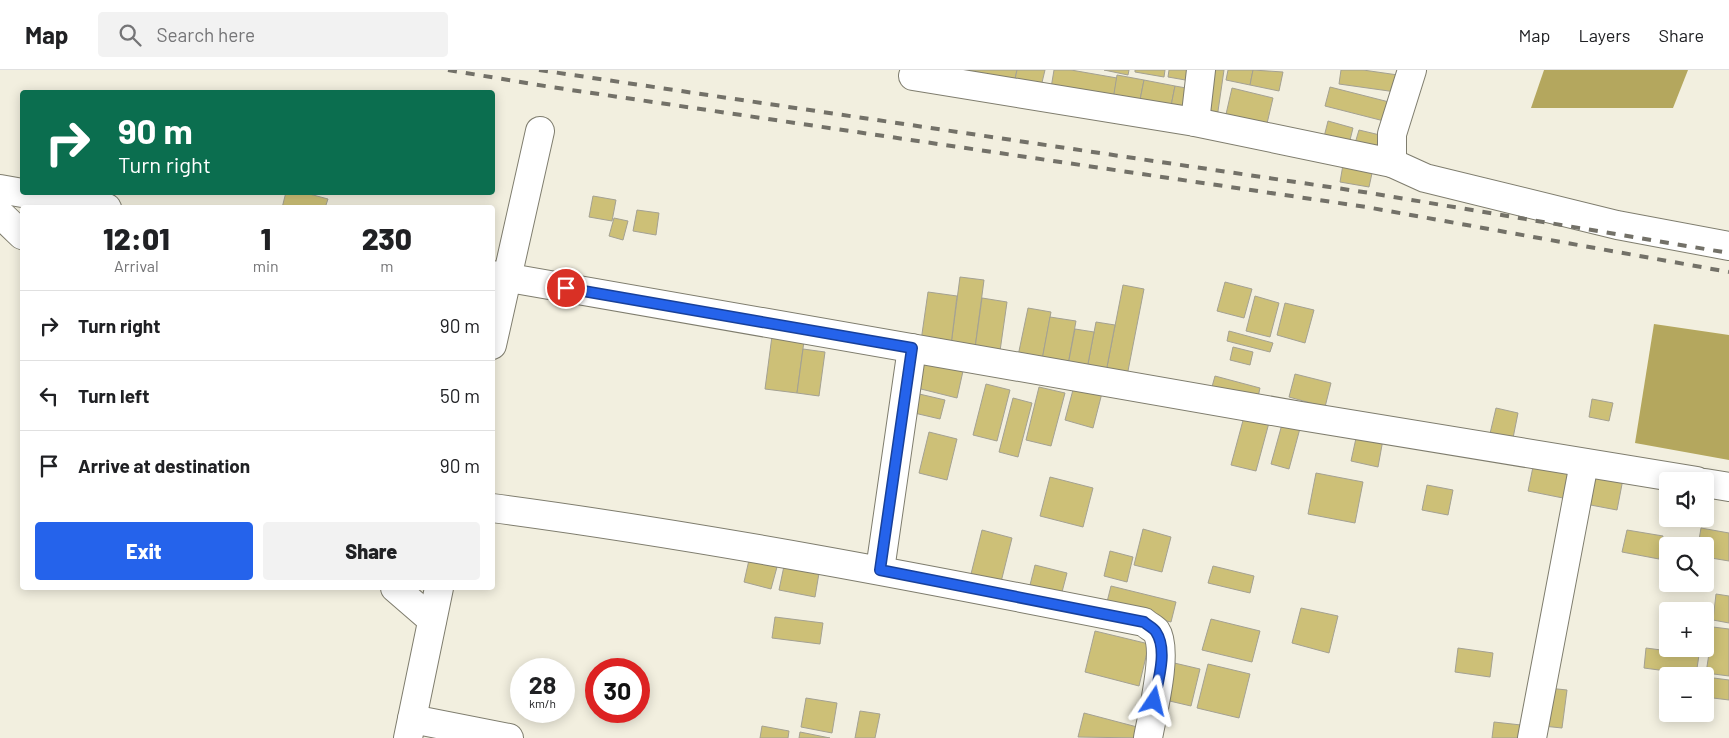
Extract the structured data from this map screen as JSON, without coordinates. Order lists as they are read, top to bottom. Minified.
{"page":{"header":"Map","search":"Search here","nav":["Map","Layers","Share"],"turn":["90 m","Turn right"],"eta":["12:01","Arrival","1","min","230","m"],"list":[{"name":"Turn right","value":"90 m"},{"name":"Turn left","value":"50 m"},{"name":"Arrive at destination","value":"90 m"}],"map_buttons":["+","−"],"buttons":["Exit","Share"],"speed":"28 km/h","limit":"30"}}
